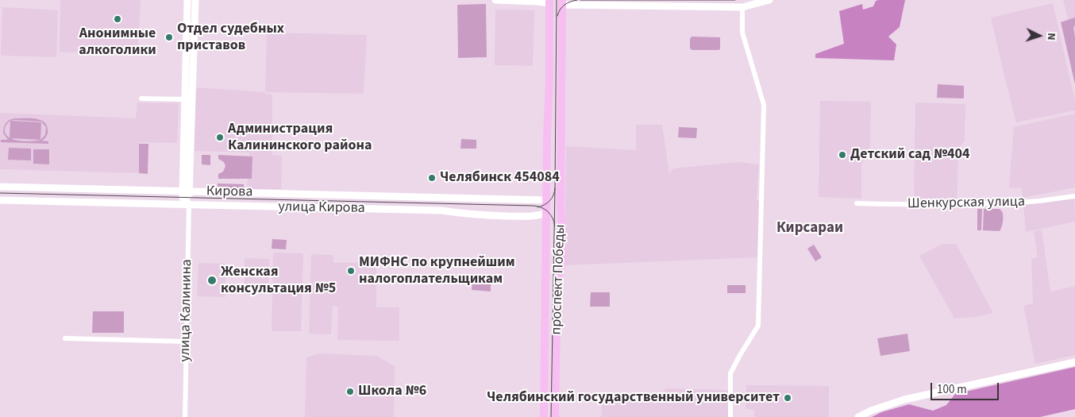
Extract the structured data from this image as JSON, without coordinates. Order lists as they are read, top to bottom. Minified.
{"streets":{"main road":["Кирова","улица Кирова","проспект Победы","улица Калинина"],"street":["Шенкурская улица"]},"crossings":[["Кирова","проспект Победы"],["Кирова","улица Калинина"],["улица Кирова","проспект Победы"],["улица Кирова","улица Калинина"]],"districts":["Кирсараи"],"places":["Анонимные алкоголики","Отдел судебных приставов","Администрация Калининского района","Детский сад №404","Челябинск 454084","МИФНС по крупнейшим налогоплательщикам","Женская консультация №5","Школа №6","Челябинский государственный университет"],"scale_bar":"100 m","north":"right"}
